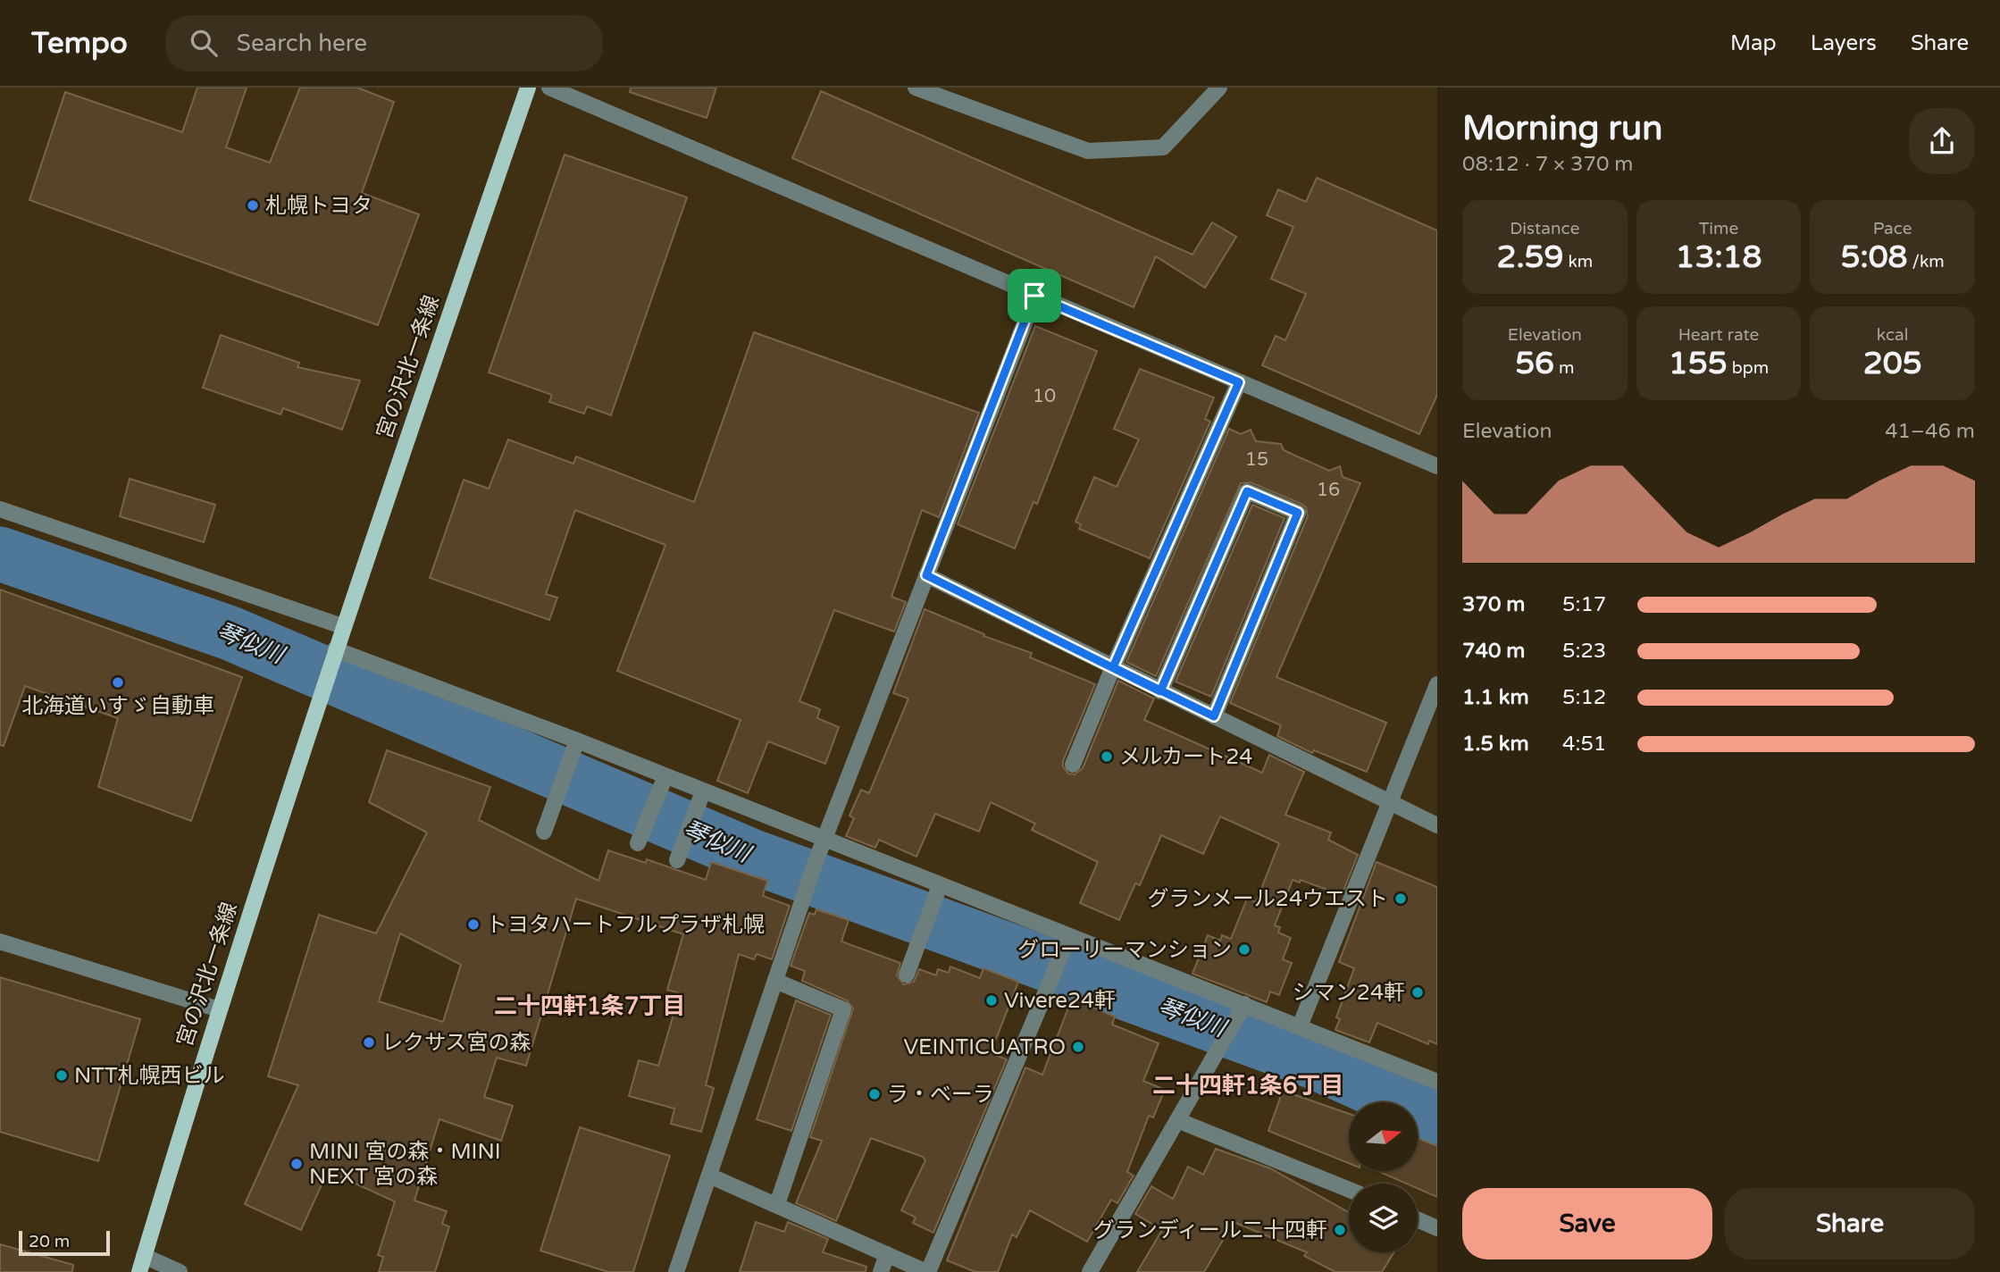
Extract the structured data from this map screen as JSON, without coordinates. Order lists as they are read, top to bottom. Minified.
{"streets":{"main road":["宮の沢北一条線"]},"districts":["二十四軒1条7丁目","二十四軒1条6丁目"],"water":["琴似川"],"places":["札幌トヨタ","北海道いすゞ自動車","メルカート24","グランメール24ウエスト","トヨタハートフルプラザ札幌","グローリーマンション","シマン24軒","Vivere24軒","レクサス宮の森","VEINTICUATRO","NTT札幌西ビル","ラ・ベーラ","MINI 宮の森・MINI NEXT 宮の森","グランディール二十四軒"],"house_numbers":["10","15","16"],"scale_bar":"20 m","north":"right","page":{"header":"Tempo","search":"Search here","nav":["Map","Layers","Share"],"heading":["Morning run","08:12 · 7 × 370 m"],"stats":[["Distance","2.59 km"],["Time","13:18"],["Pace","5:08 /km"],["Elevation","56 m"],["Heart rate","155 bpm"],["kcal","205"]],"chart":["Elevation","41–46 m"],"list":[{"name":"370 m","note":"5:17"},{"name":"740 m","note":"5:23"},{"name":"1.1 km","note":"5:12"},{"name":"1.5 km","note":"4:51"}],"buttons":["Save","Share"],"scale":"20 m"}}
